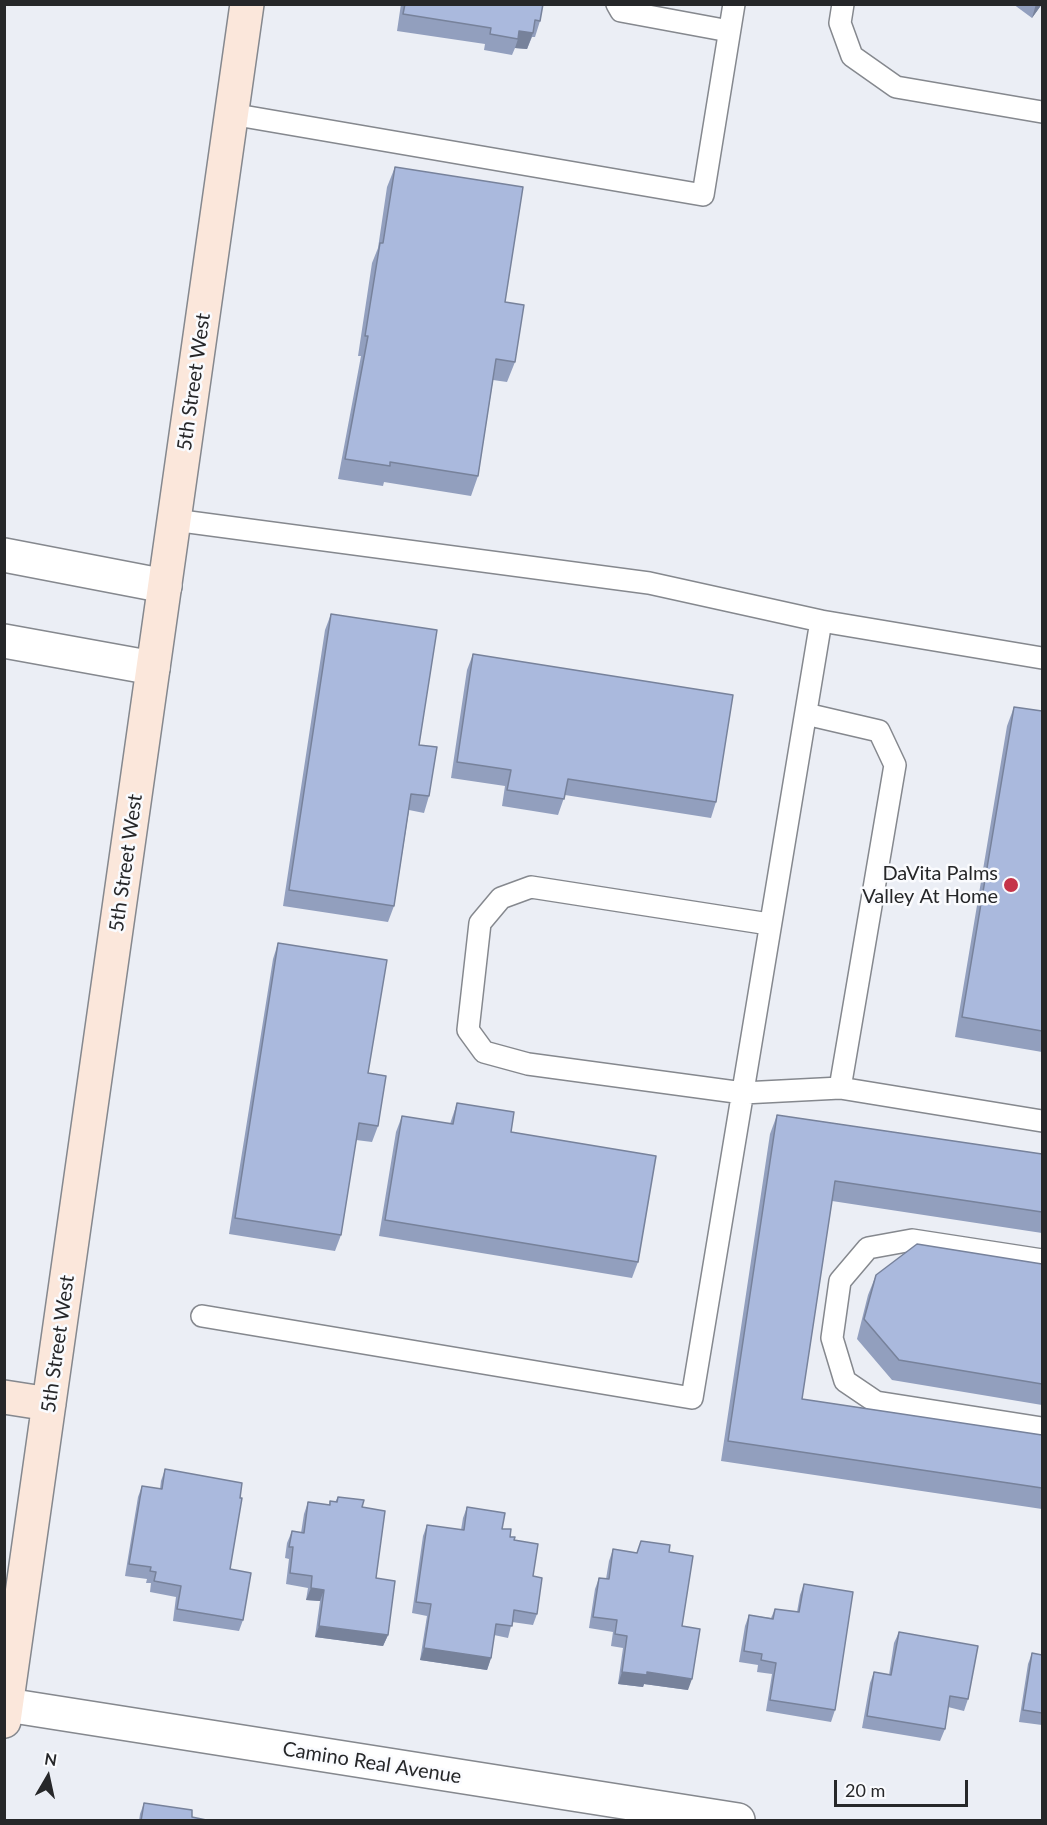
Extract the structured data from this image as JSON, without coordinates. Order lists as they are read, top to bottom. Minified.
{"streets":{"street":["5th Street West","Camino Real Avenue"]},"crossings":[["5th Street West","Camino Real Avenue"]],"places":["DaVita Palms Valley At Home"],"scale_bar":"20 m","north":"top"}
